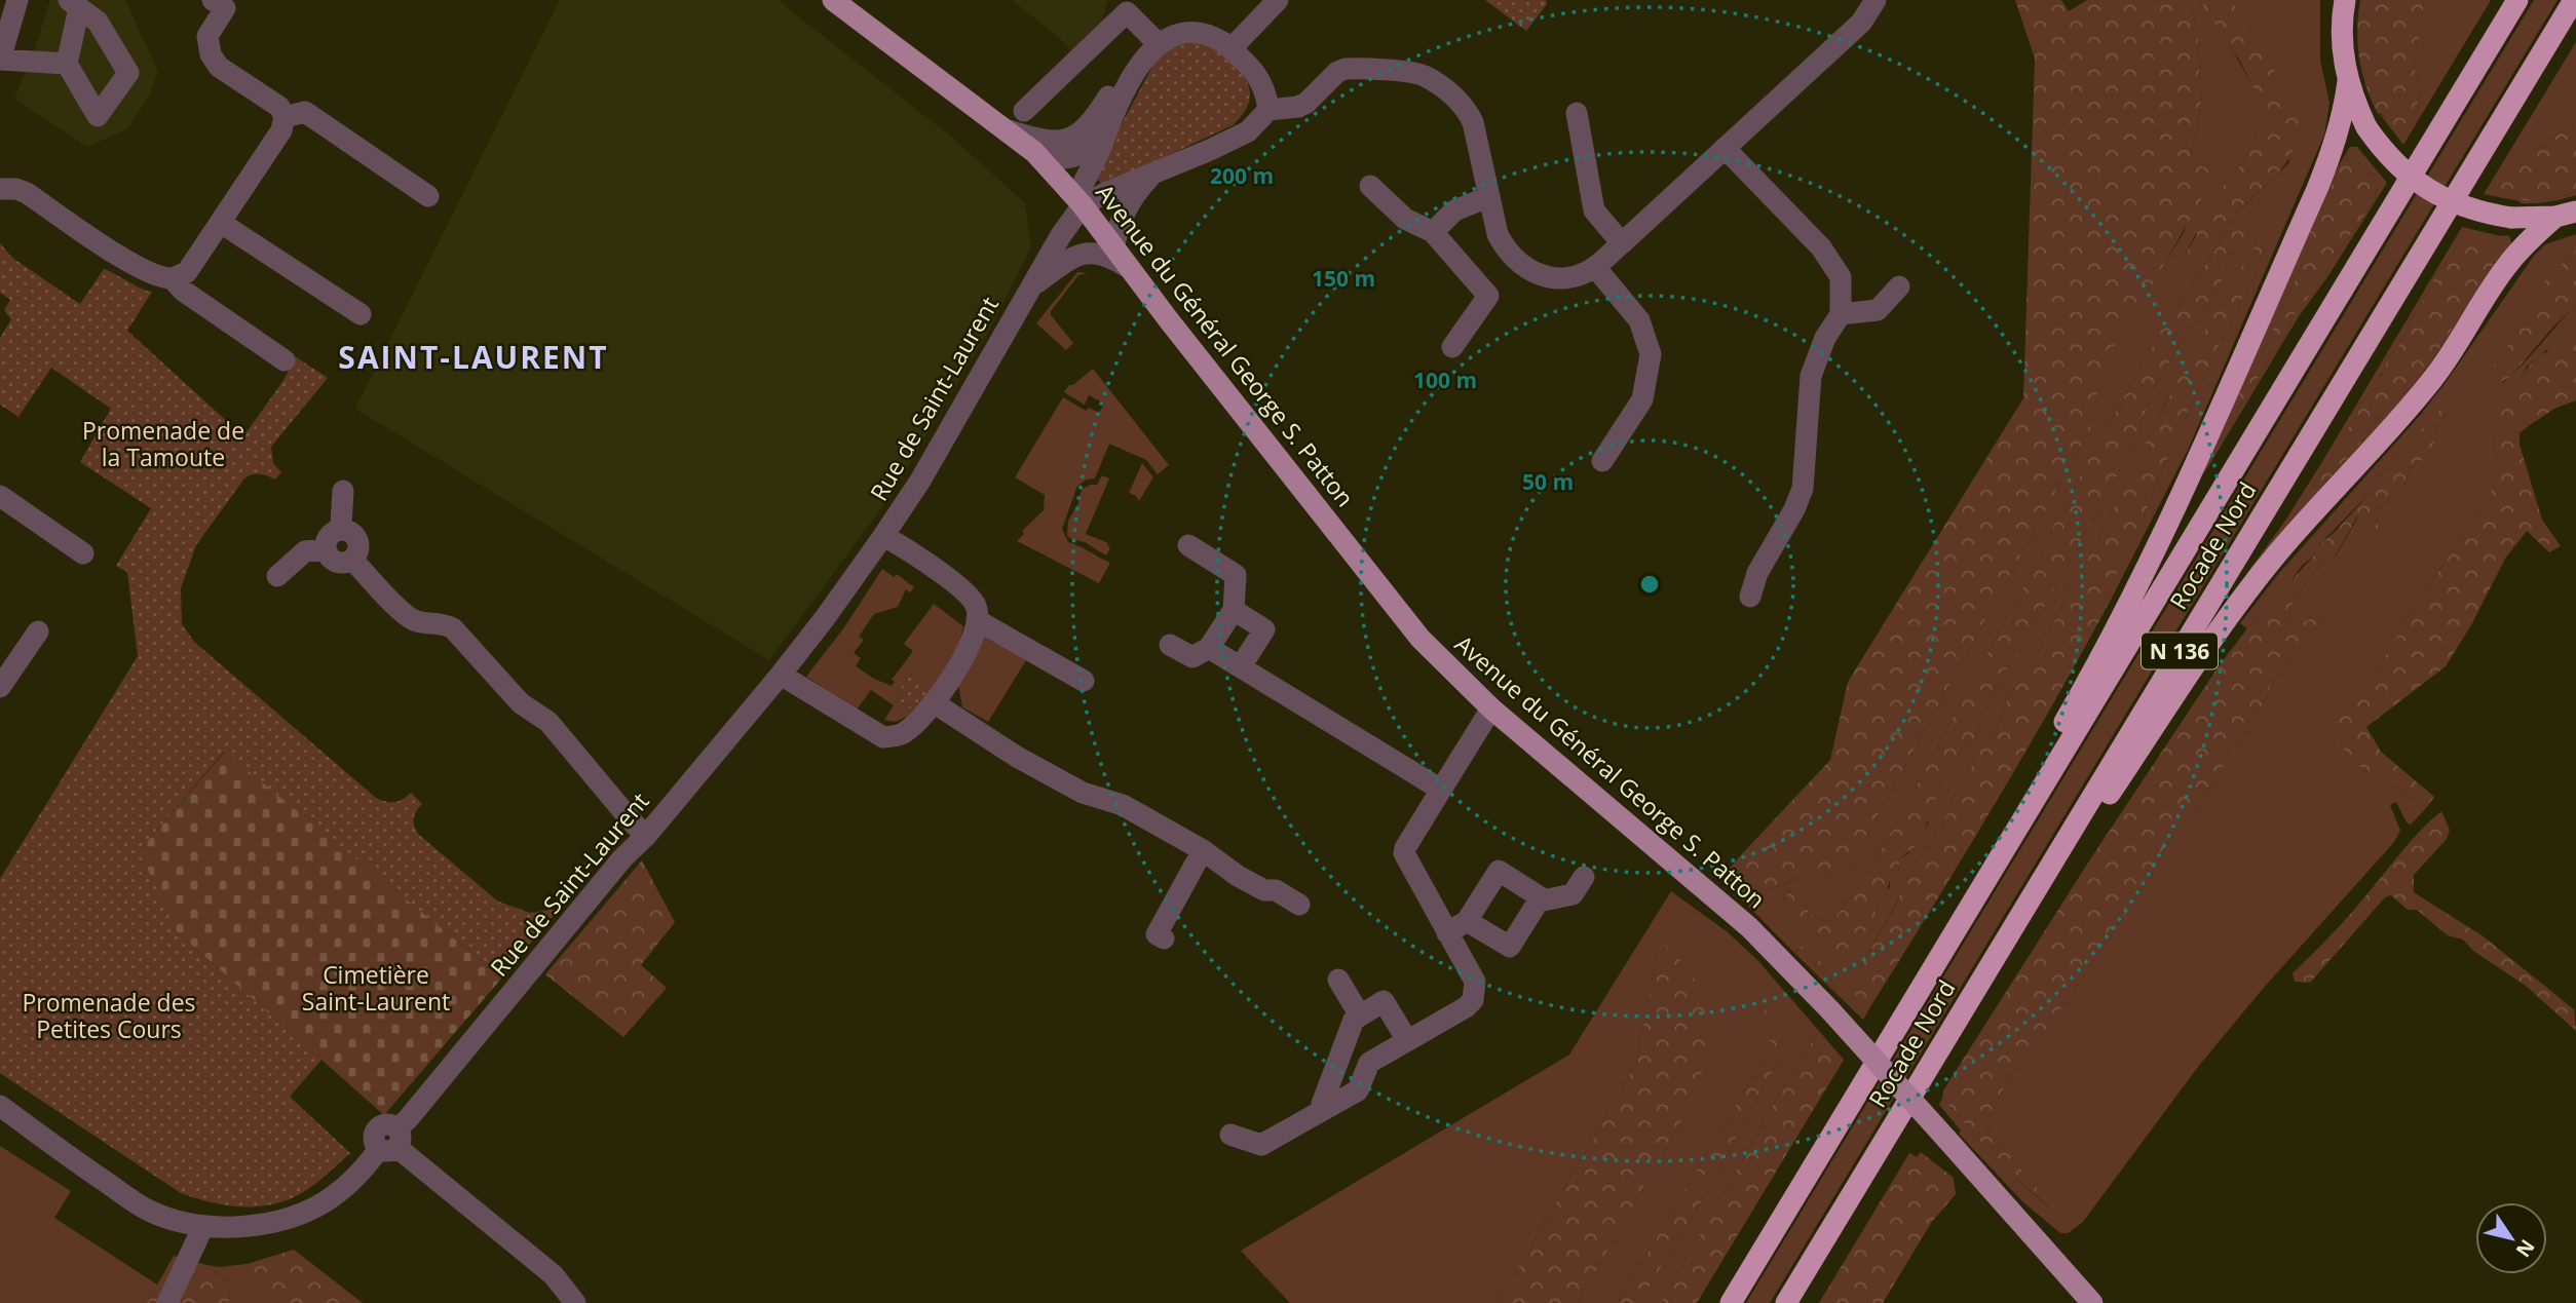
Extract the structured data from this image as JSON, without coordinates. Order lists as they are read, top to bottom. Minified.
{"streets":{"highway":["Rocade Nord","N 136"],"main road":["Avenue du Général George S. Patton"],"street":["Rue de Saint-Laurent"]},"crossings":[["Avenue du Général George S. Patton","Rue de Saint-Laurent"]],"districts":["SAINT-LAURENT"],"parks":["Promenade de la Tamoute","Cimetière Saint-Laurent","Promenade des Petites Cours"],"north":"bottom right","rings":["200 m","150 m","100 m","50 m"]}
